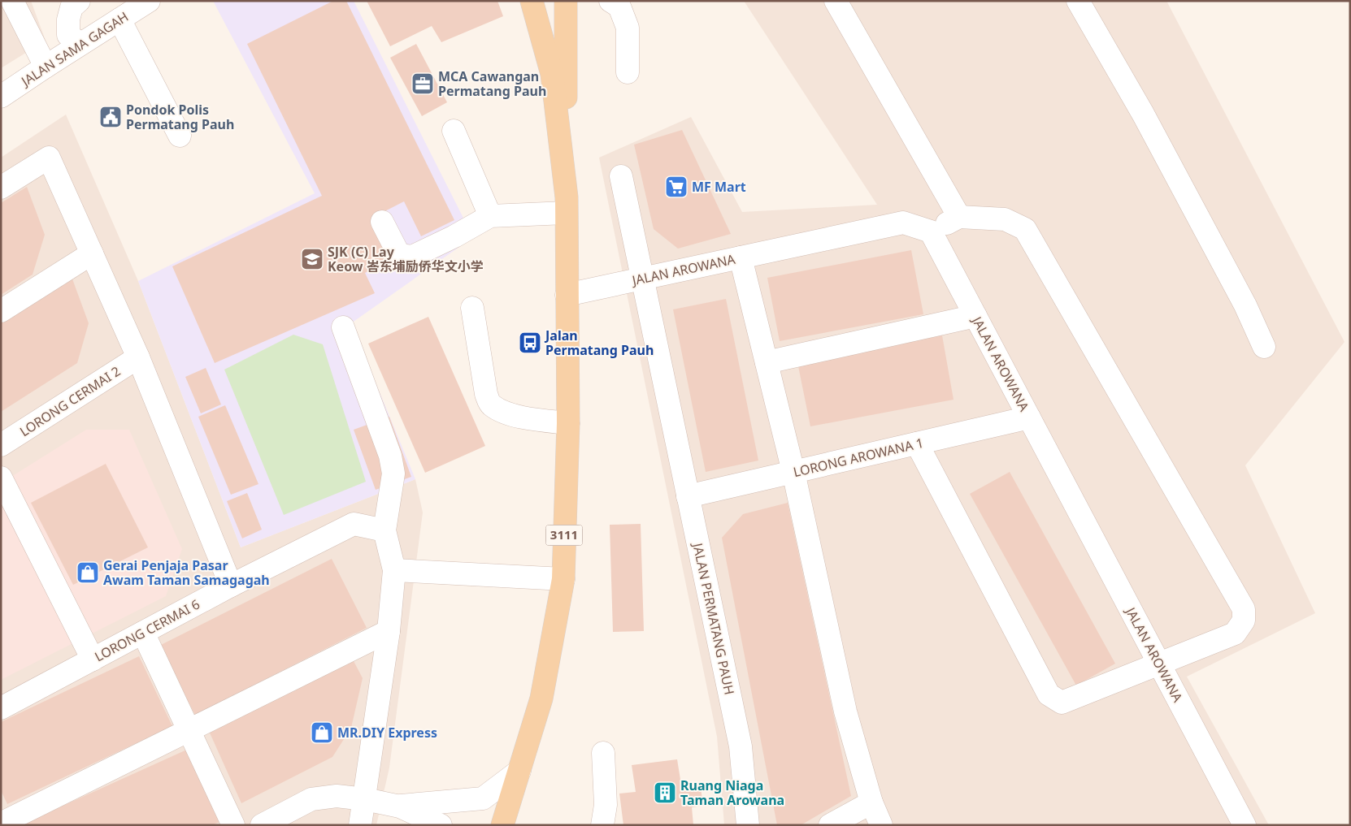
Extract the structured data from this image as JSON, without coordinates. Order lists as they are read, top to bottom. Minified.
{"streets":{"main road":["3111"],"street":["JALAN SAMA GAGAH","JALAN AROWANA","LORONG CERMAI 2","LORONG AROWANA 1","JALAN PERMATANG PAUH","LORONG CERMAI 6"]},"crossings":[["JALAN AROWANA","LORONG AROWANA 1"],["JALAN AROWANA","3111"],["JALAN AROWANA","JALAN PERMATANG PAUH"],["LORONG AROWANA 1","JALAN PERMATANG PAUH"]],"places":{"office":["MCA Cawangan Permatang Pauh"],"public building":["Pondok Polis Permatang Pauh"],"supermarket":["MF Mart"],"school or university":["SJK (C) Lay Keow 峇东埔励侨华文小学"],"bus stop":["Jalan Permatang Pauh"],"shop":["Gerai Penjaja Pasar Awam Taman Samagagah","MR.DIY Express"],"building":["Ruang Niaga Taman Arowana"]}}
